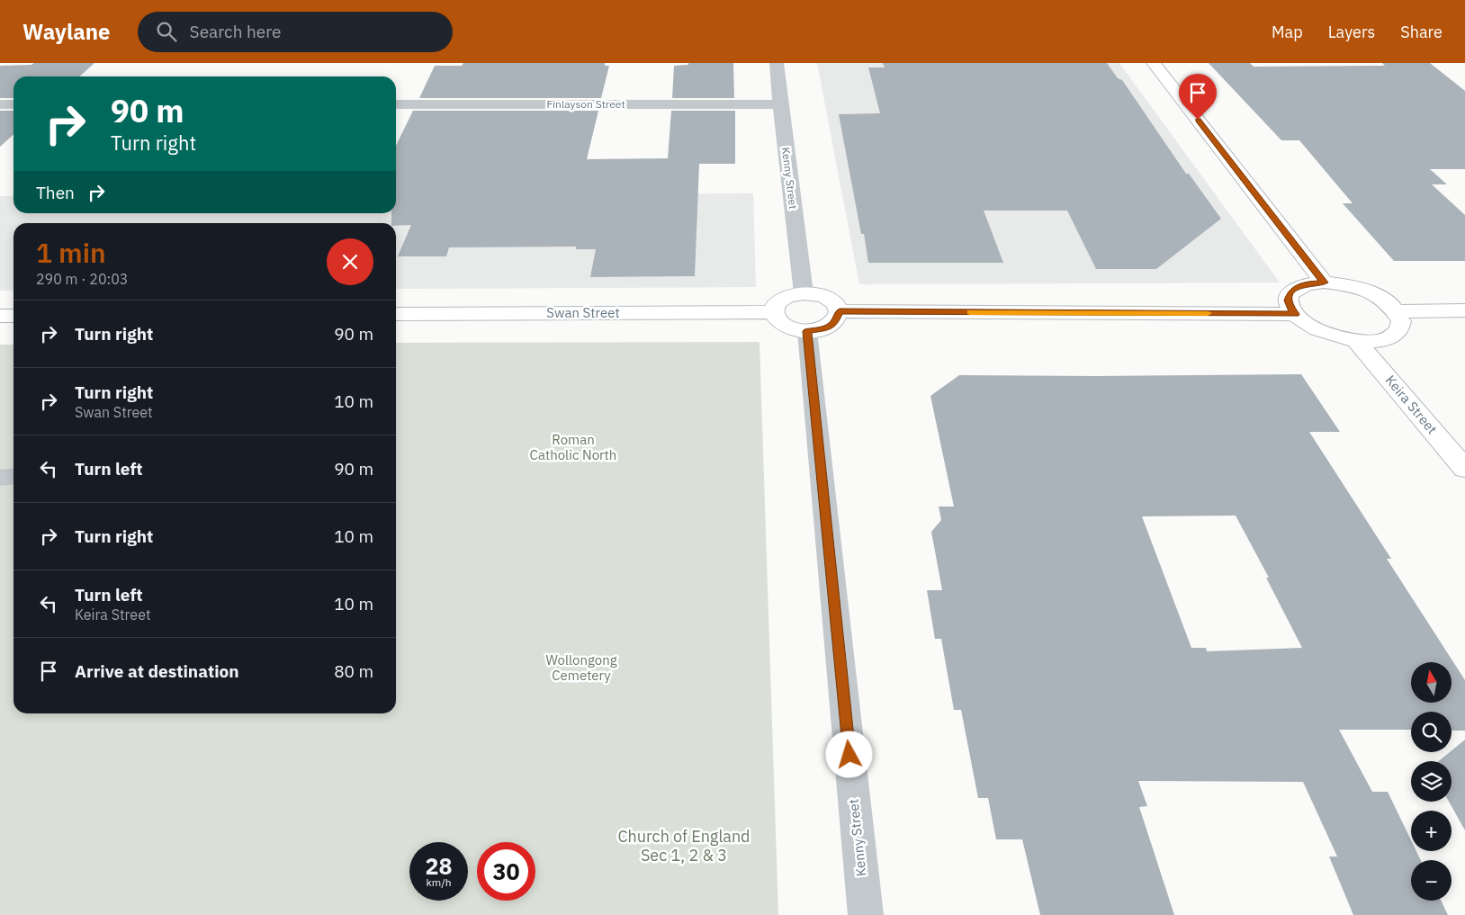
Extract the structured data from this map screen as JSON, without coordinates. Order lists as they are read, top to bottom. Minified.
{"streets":{"street":["Finlayson Street","Kenny Street","Swan Street","Keira Street"]},"crossings":[["Finlayson Street","Kenny Street"],["Kenny Street","Swan Street"]],"parks":["Roman Catholic North","Wollongong Cemetery","Church of England Sec 1, 2 & 3"],"north":"top","page":{"header":"Waylane","search":"Search here","nav":["Map","Layers","Share"],"turn":["90 m","Turn right"],"then":"Then","heading":["1 min","290 m · 20:03"],"list":[{"name":"Turn right","value":"90 m"},{"name":"Turn right","note":"Swan Street","value":"10 m"},{"name":"Turn left","value":"90 m"},{"name":"Turn right","value":"10 m"},{"name":"Turn left","note":"Keira Street","value":"10 m"},{"name":"Arrive at destination","value":"80 m"}],"map_buttons":["+","−"],"speed":"28 km/h","limit":"30"}}
